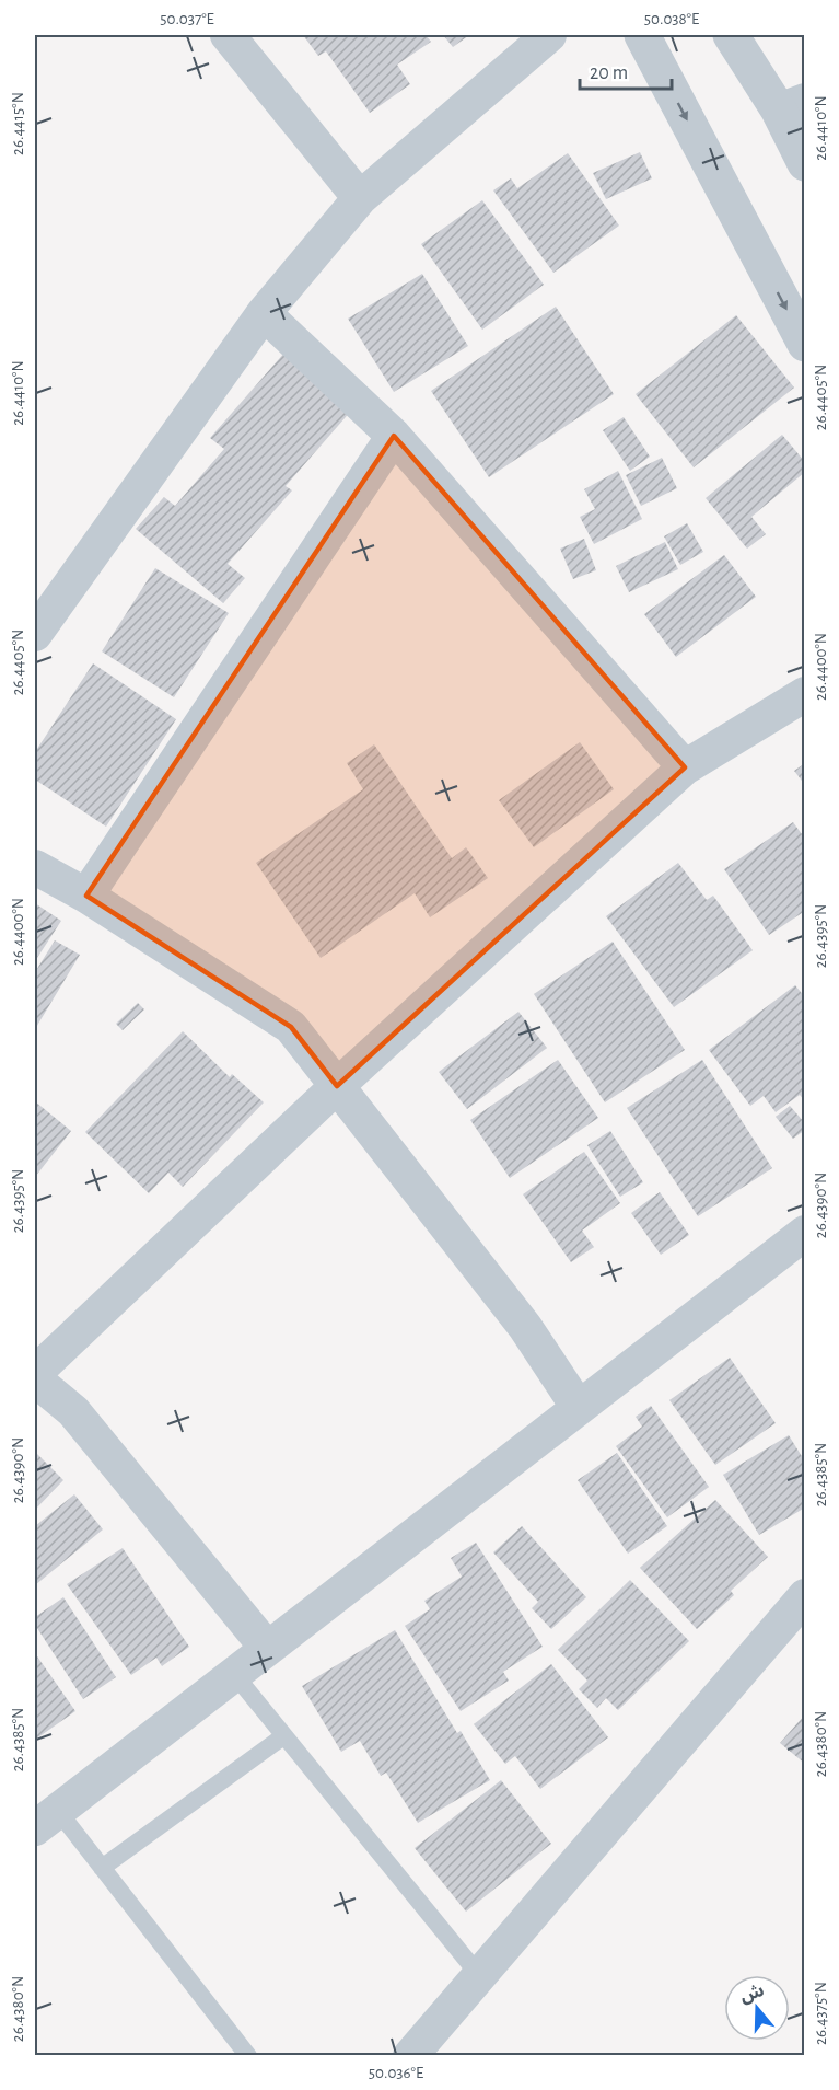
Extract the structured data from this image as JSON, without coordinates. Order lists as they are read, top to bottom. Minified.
{"scale_bar":"20 m","north":"top","coordinates":["50.037°E","50.038°E","26.4415°N","26.4410°N","26.4405°N","26.4400°N","26.4395°N","26.4390°N","26.4385°N","26.4380°N","26.4375°N","50.036°E"]}
